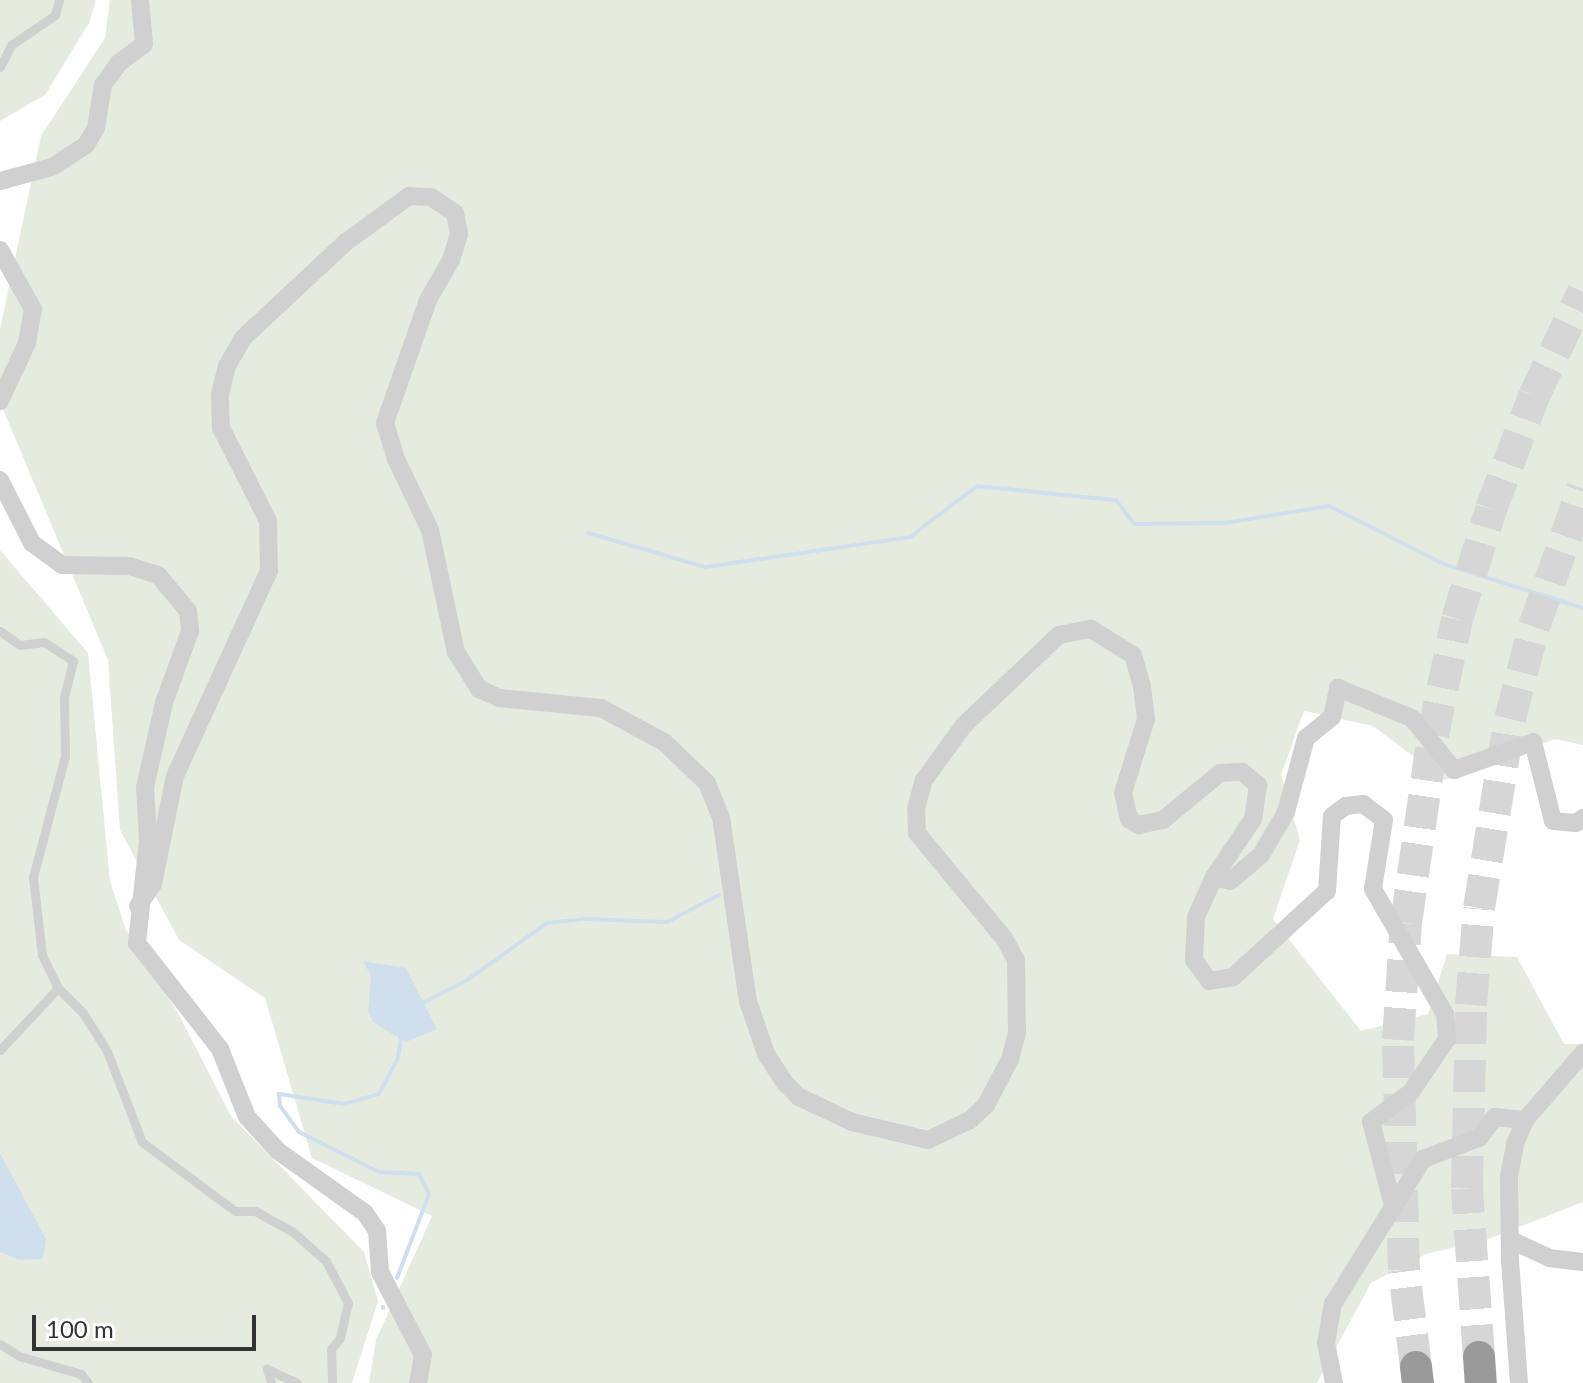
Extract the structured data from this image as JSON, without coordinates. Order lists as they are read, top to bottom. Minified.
{"scale_bar":"100 m"}
